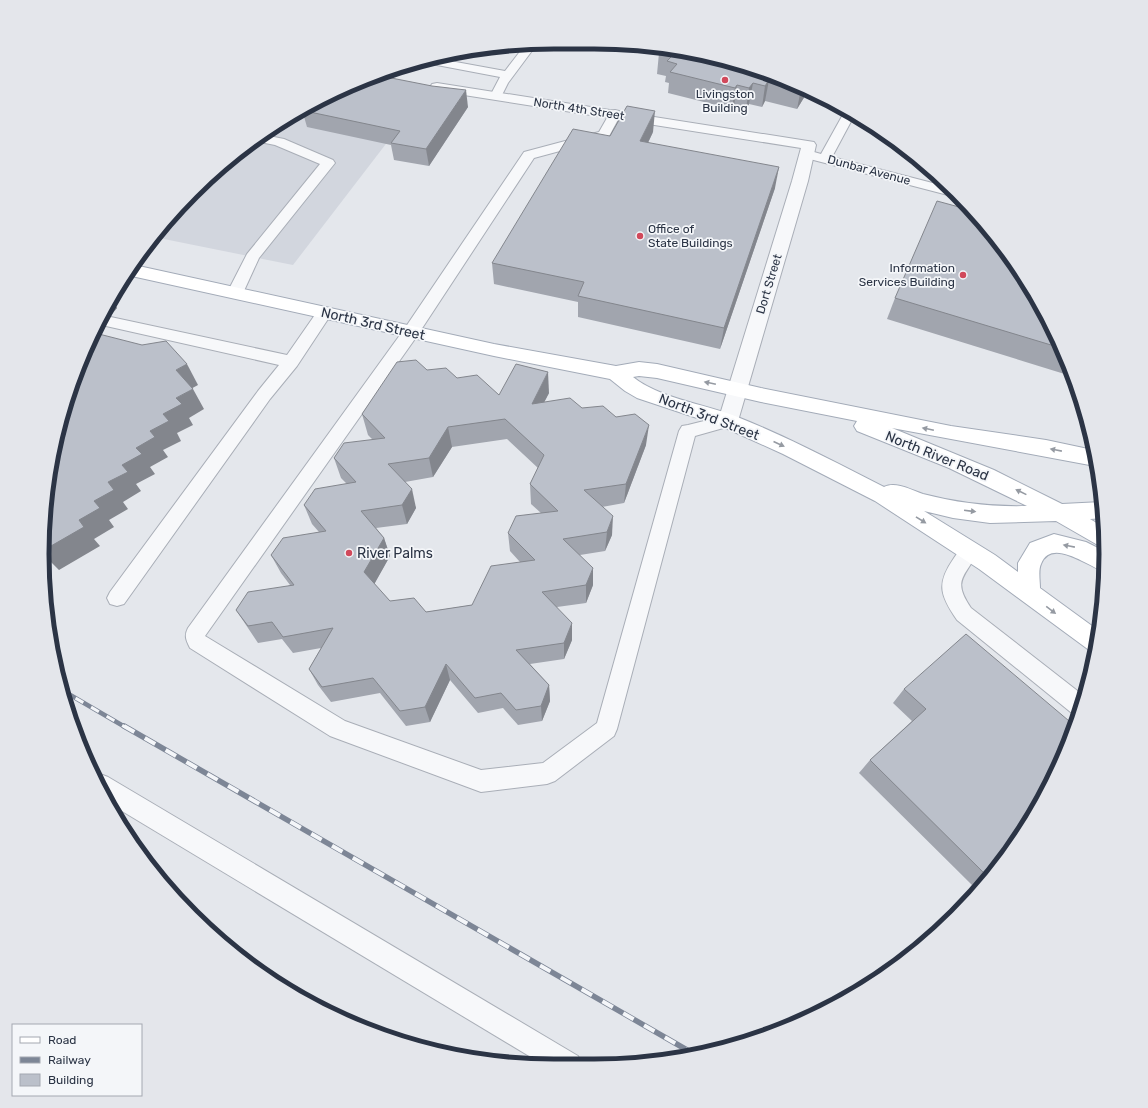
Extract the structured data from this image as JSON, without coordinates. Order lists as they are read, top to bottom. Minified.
{"streets":{"main road":["North 3rd Street","North River Road"],"street":["North 4th Street","Dort Street"],"lane":["Dunbar Avenue"]},"crossings":[["North 4th Street","Dunbar Avenue"],["North 4th Street","Dort Street"],["Dunbar Avenue","Dort Street"],["Dort Street","North 3rd Street"],["North 3rd Street","North River Road"]],"places":["Livingston Building","Office of State Buildings","Information Services Building","River Palms"],"legend":["Road","Railway","Building"]}
